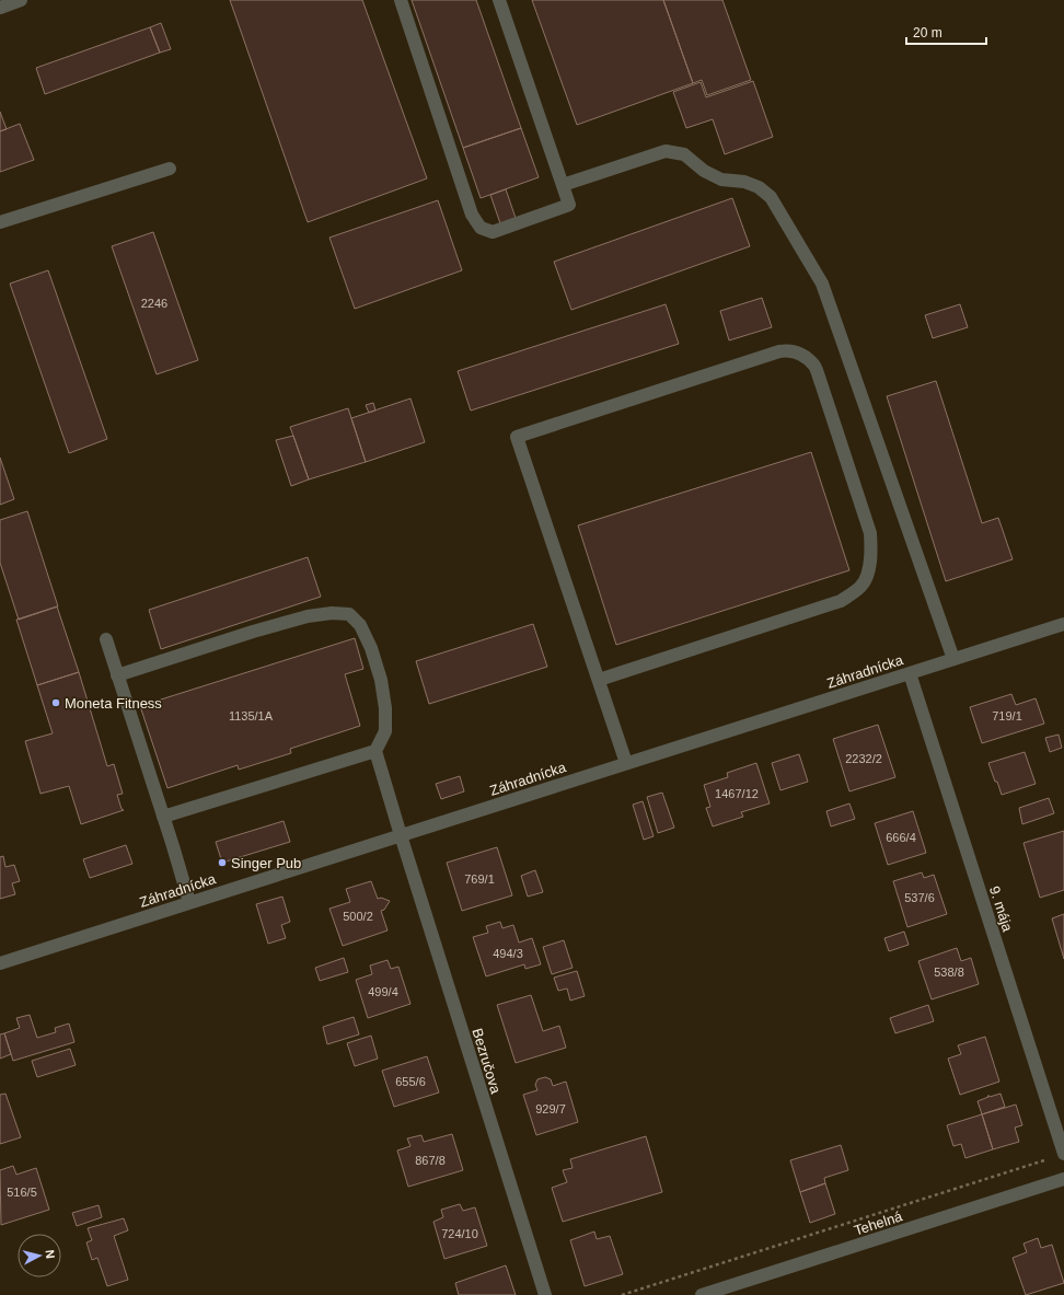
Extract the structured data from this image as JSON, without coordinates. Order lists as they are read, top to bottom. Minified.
{"streets":{"street":["Záhradnícka","9. mája","Bezručova","Tehelná"]},"crossings":[["Záhradnícka","9. mája"],["Záhradnícka","Bezručova"]],"places":["Moneta Fitness","Singer Pub"],"house_numbers":["2246","1135/1A","719/1","2232/2","1467/12","666/4","769/1","537/6","500/2","494/3","538/8","499/4","655/6","929/7","867/8","516/5","724/10"],"scale_bar":"20 m","north":"right"}
